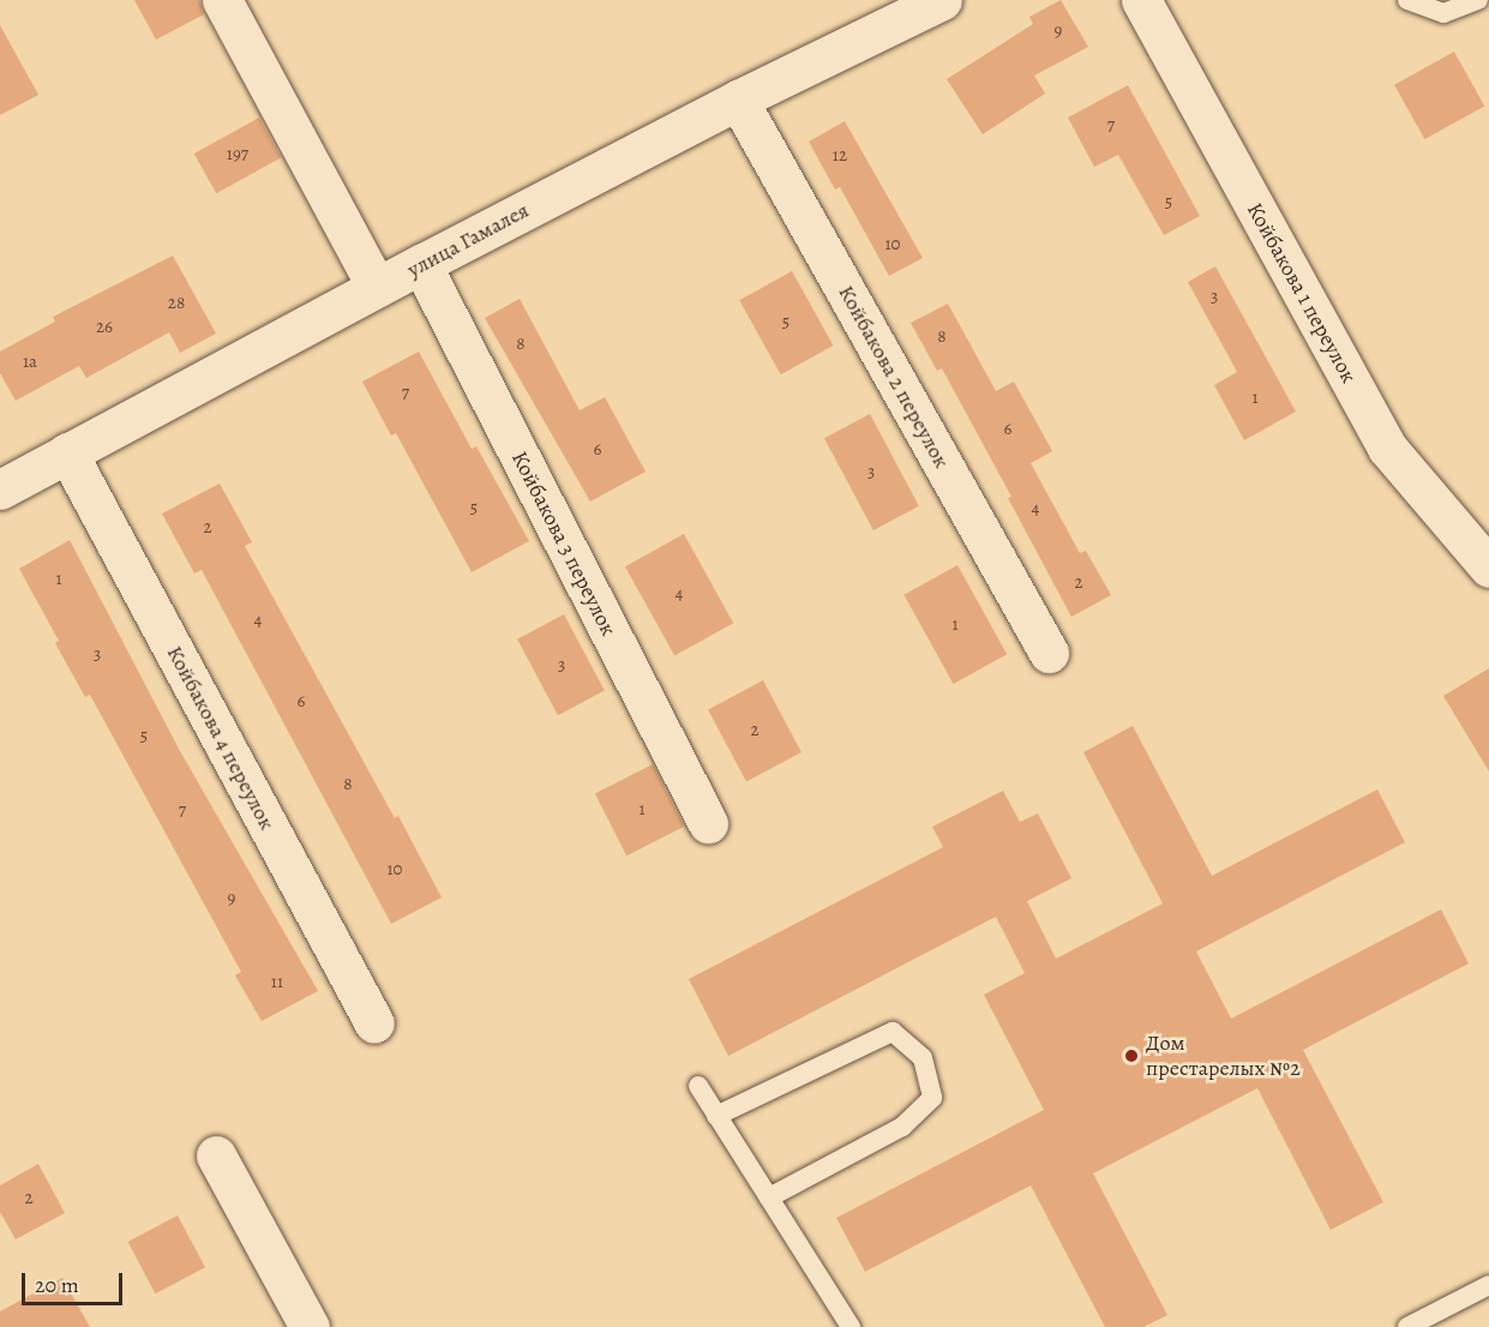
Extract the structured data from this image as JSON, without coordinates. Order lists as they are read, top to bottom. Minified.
{"streets":{"street":["улица Гамалея","Койбакова 1 переулок","Койбакова 2 переулок","Койбакова 3 переулок","Койбакова 4 переулок"]},"crossings":[["улица Гамалея","Койбакова 2 переулок"],["улица Гамалея","Койбакова 3 переулок"],["улица Гамалея","Койбакова 4 переулок"]],"places":["Дом престарелых №2"],"house_numbers":["9","7","197","12","5","10","3","28","5","26","8","8","1а","7","1","6","6","3","5","4","2","1","2","4","4","1","3","3","6","2","5","8","1","7","10","9","11","2"],"scale_bar":"20 m"}
